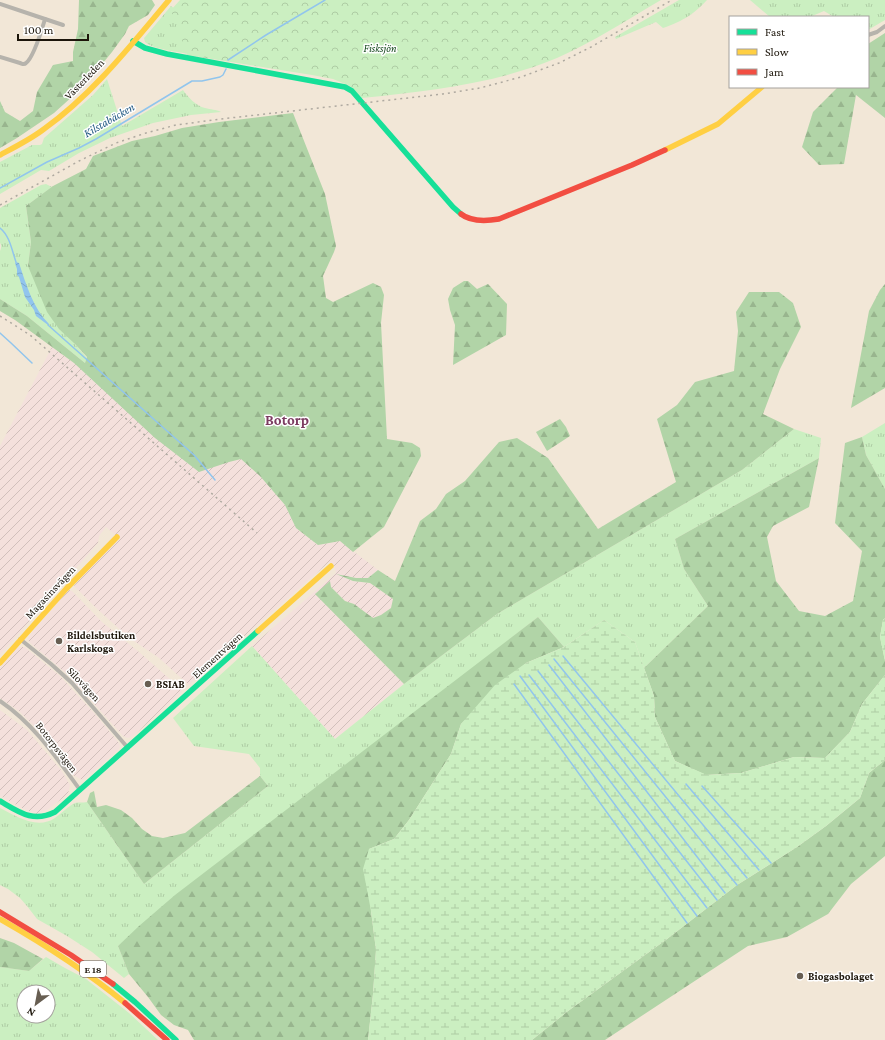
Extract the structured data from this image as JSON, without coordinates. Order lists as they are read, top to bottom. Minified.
{"streets":{"main road":["Västerleden","Magasinsvägen","Elementvägen","E 18"],"street":["Silovägen","Botorpsvägen"]},"crossings":[["Magasinsvägen","Silovägen"],["Elementvägen","Silovägen"],["Elementvägen","Botorpsvägen"]],"districts":["Botorp"],"water":["Kilstabäcken"],"parks":["Fisksjön"],"places":["Bildelsbutiken Karlskoga","BSIAB","Biogasbolaget"],"legend":["Fast","Slow","Jam"],"scale_bar":"100 m","north":"bottom left"}
